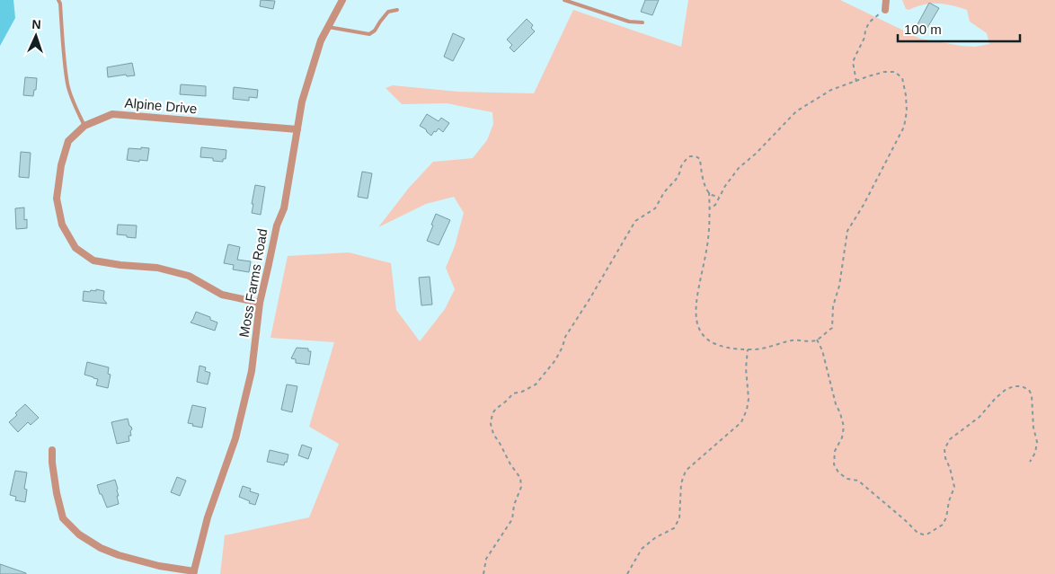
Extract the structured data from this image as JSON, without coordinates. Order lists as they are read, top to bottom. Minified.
{"streets":{"street":["Alpine Drive","Moss Farms Road"]},"crossings":[["Alpine Drive","Moss Farms Road"]],"scale_bar":"100 m","north":"top"}
